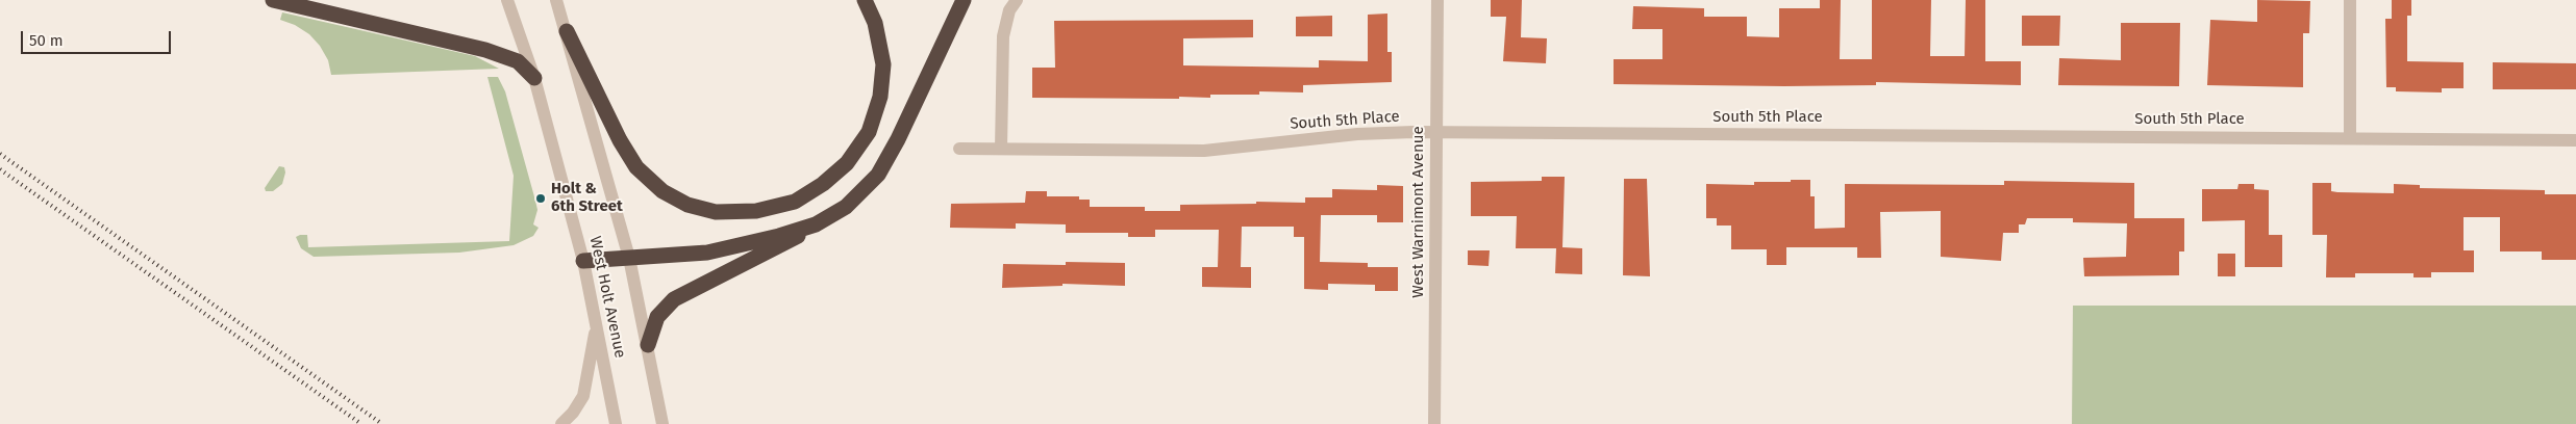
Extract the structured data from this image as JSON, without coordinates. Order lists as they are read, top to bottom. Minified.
{"streets":{"street":["South 5th Place","West Warnimont Avenue","West Holt Avenue"]},"crossings":[["South 5th Place","West Warnimont Avenue"]],"places":["Holt & 6th Street"],"scale_bar":"50 m"}
